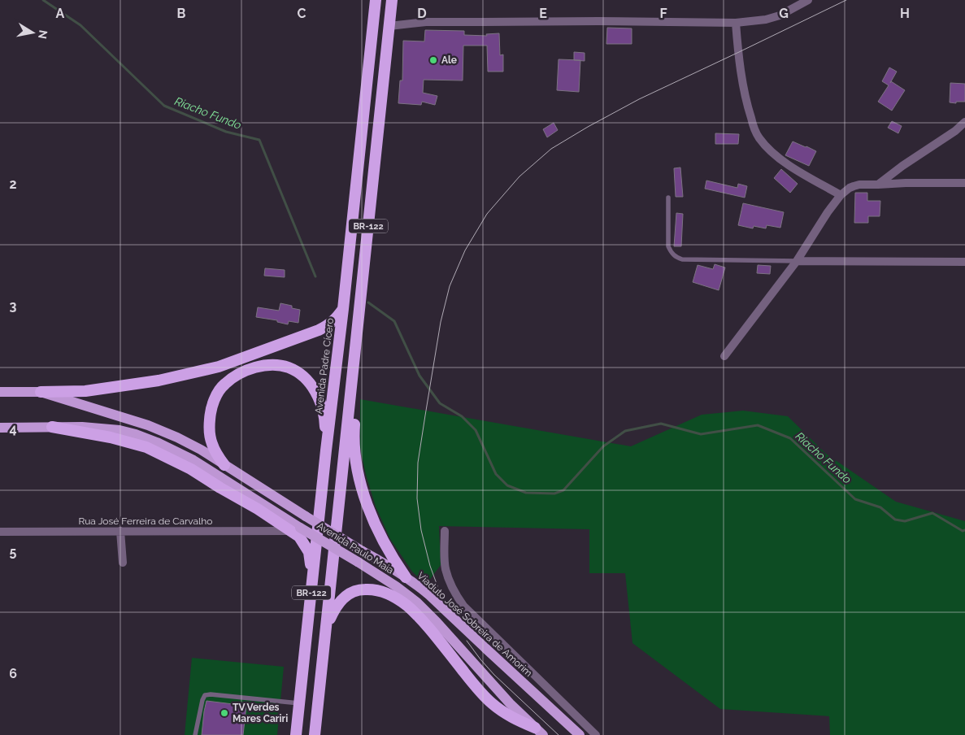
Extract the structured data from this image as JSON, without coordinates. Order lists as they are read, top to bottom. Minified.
{"streets":{"highway":["BR-122","Avenida Padre Cícero"],"main road":["Avenida Paulo Maia","Viaduto José Sobreira de Amorim"],"street":["Rua José Ferreira de Carvalho"]},"crossings":[["Rua José Ferreira de Carvalho","Avenida Paulo Maia"]],"water":["Riacho Fundo"],"places":["Ale","TV Verdes Mares Cariri"],"north":"right","grid":{"columns":["A","B","C","D","E","F","G","H"],"rows":["2","3","4","5","6"]}}
